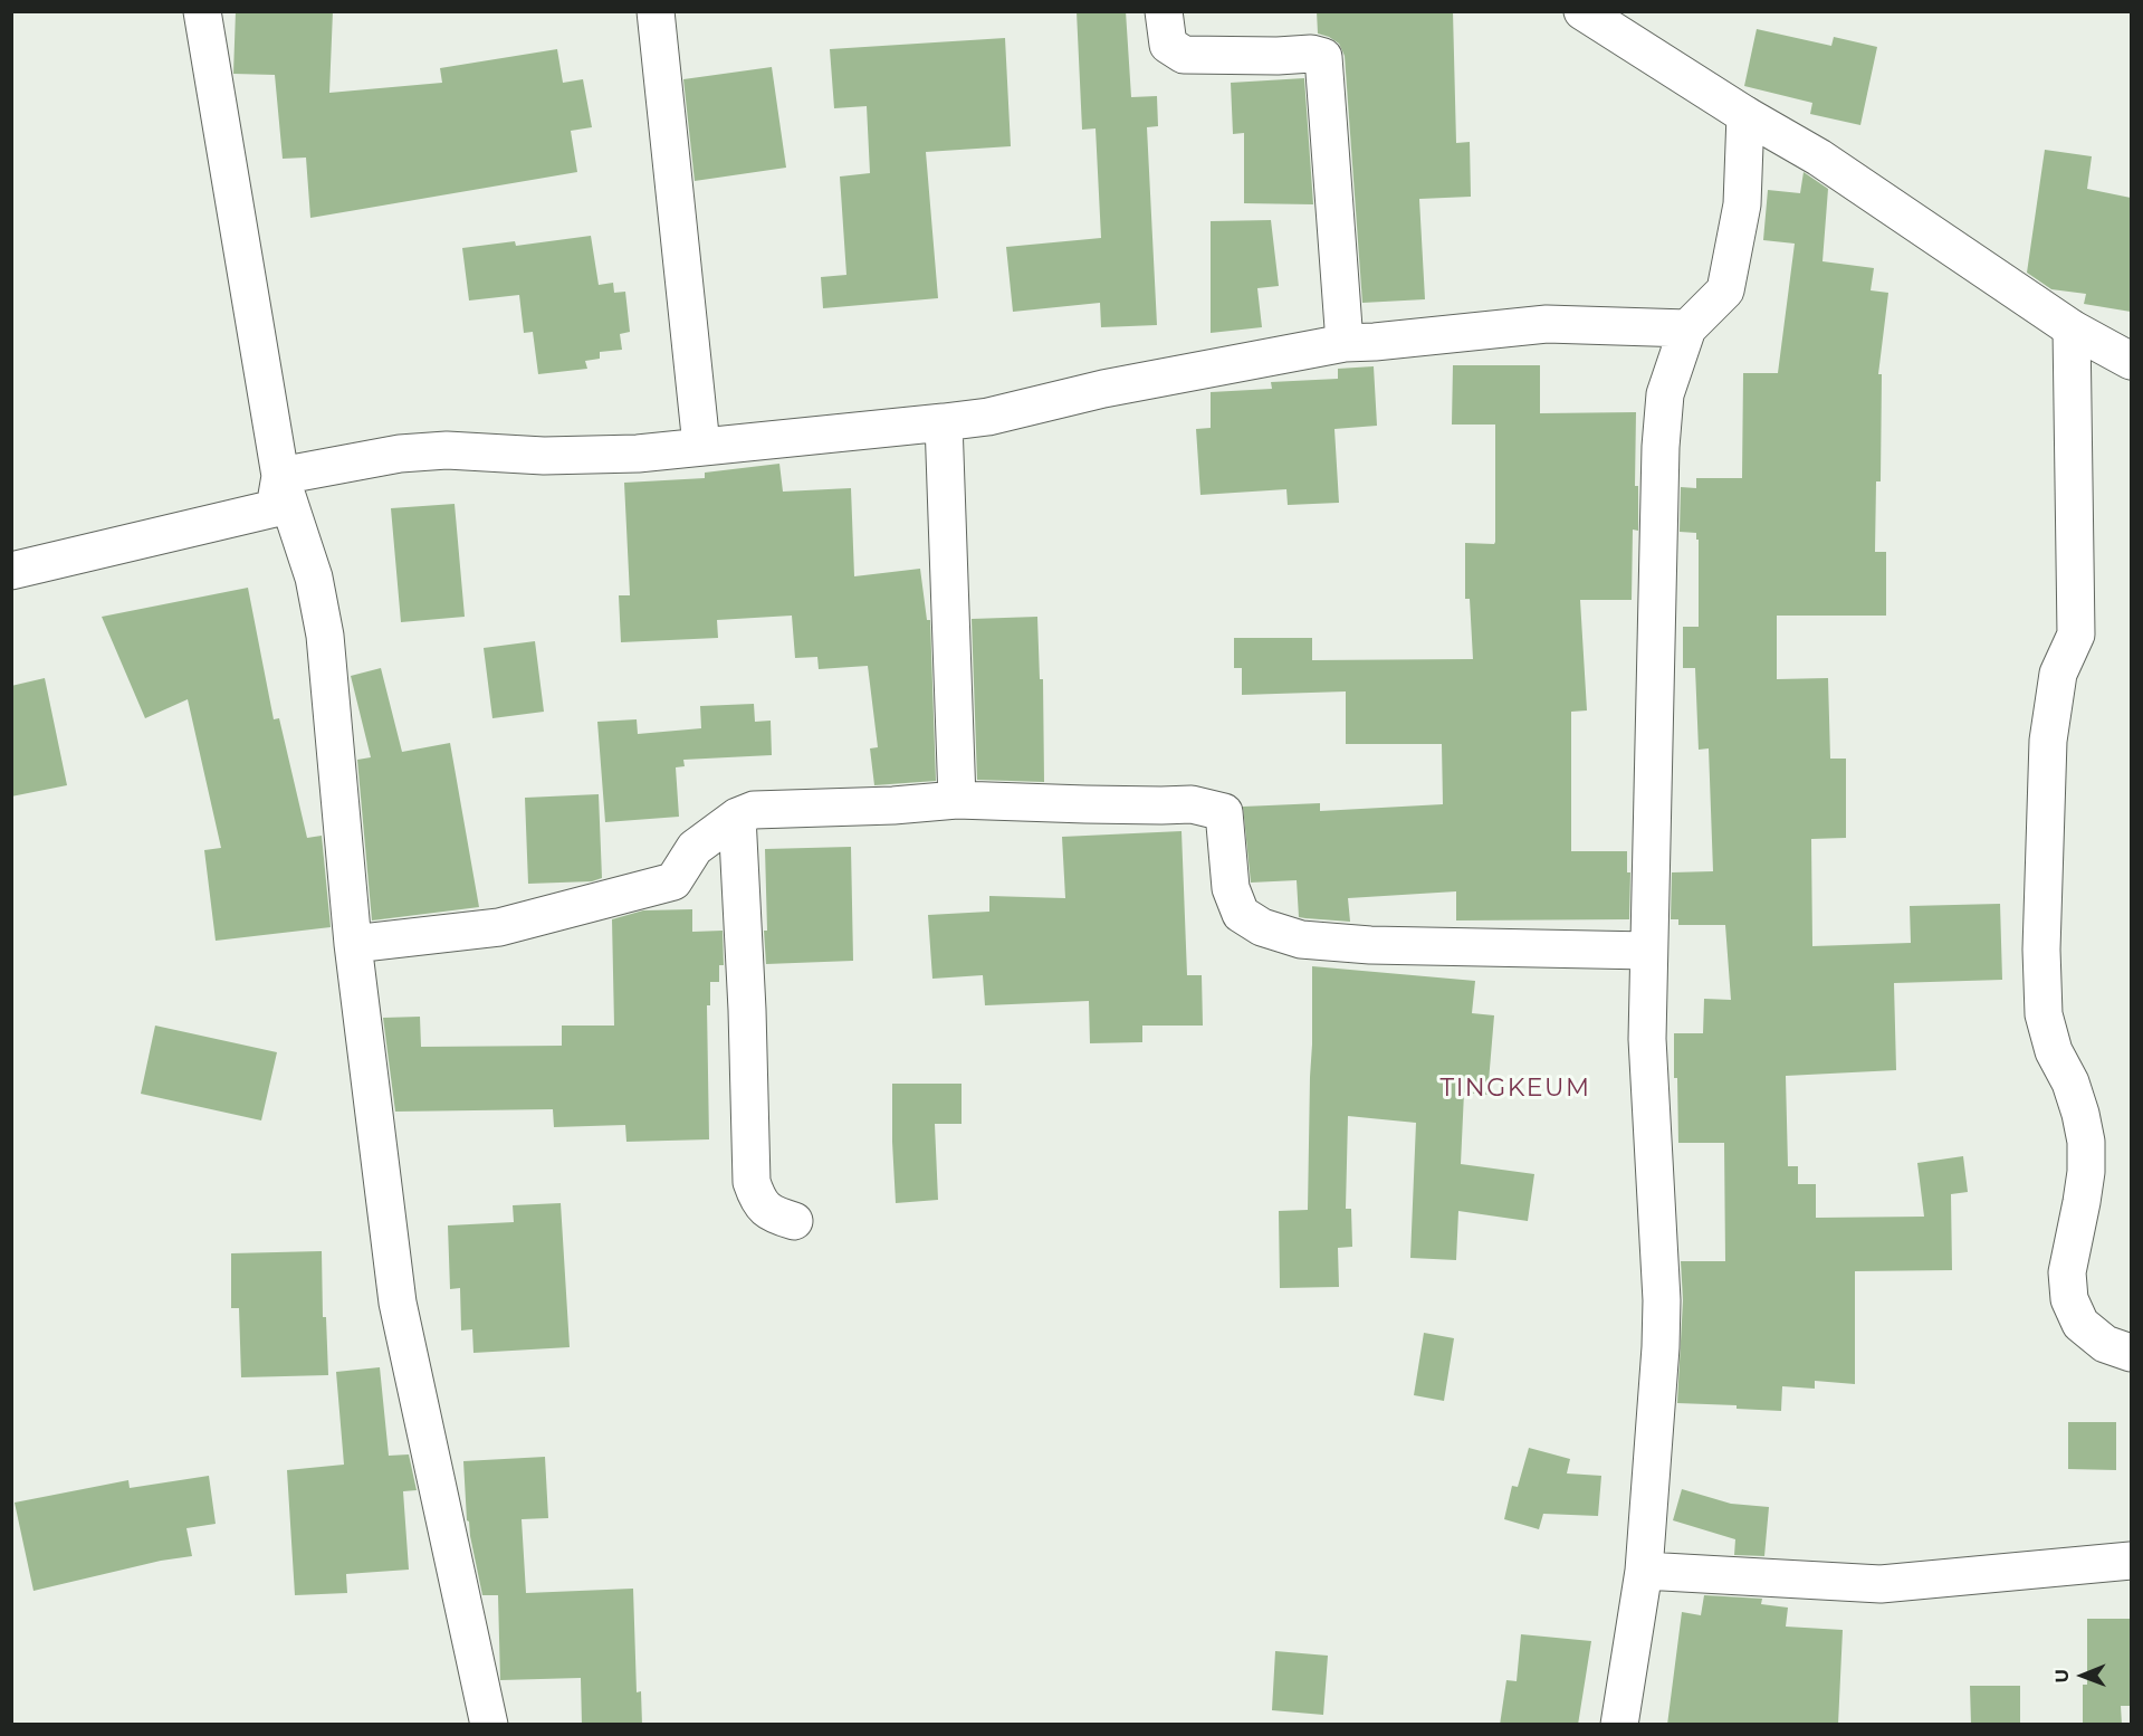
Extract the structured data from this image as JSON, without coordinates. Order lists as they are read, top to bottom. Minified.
{"districts":["TINGKEUM"],"north":"left"}
